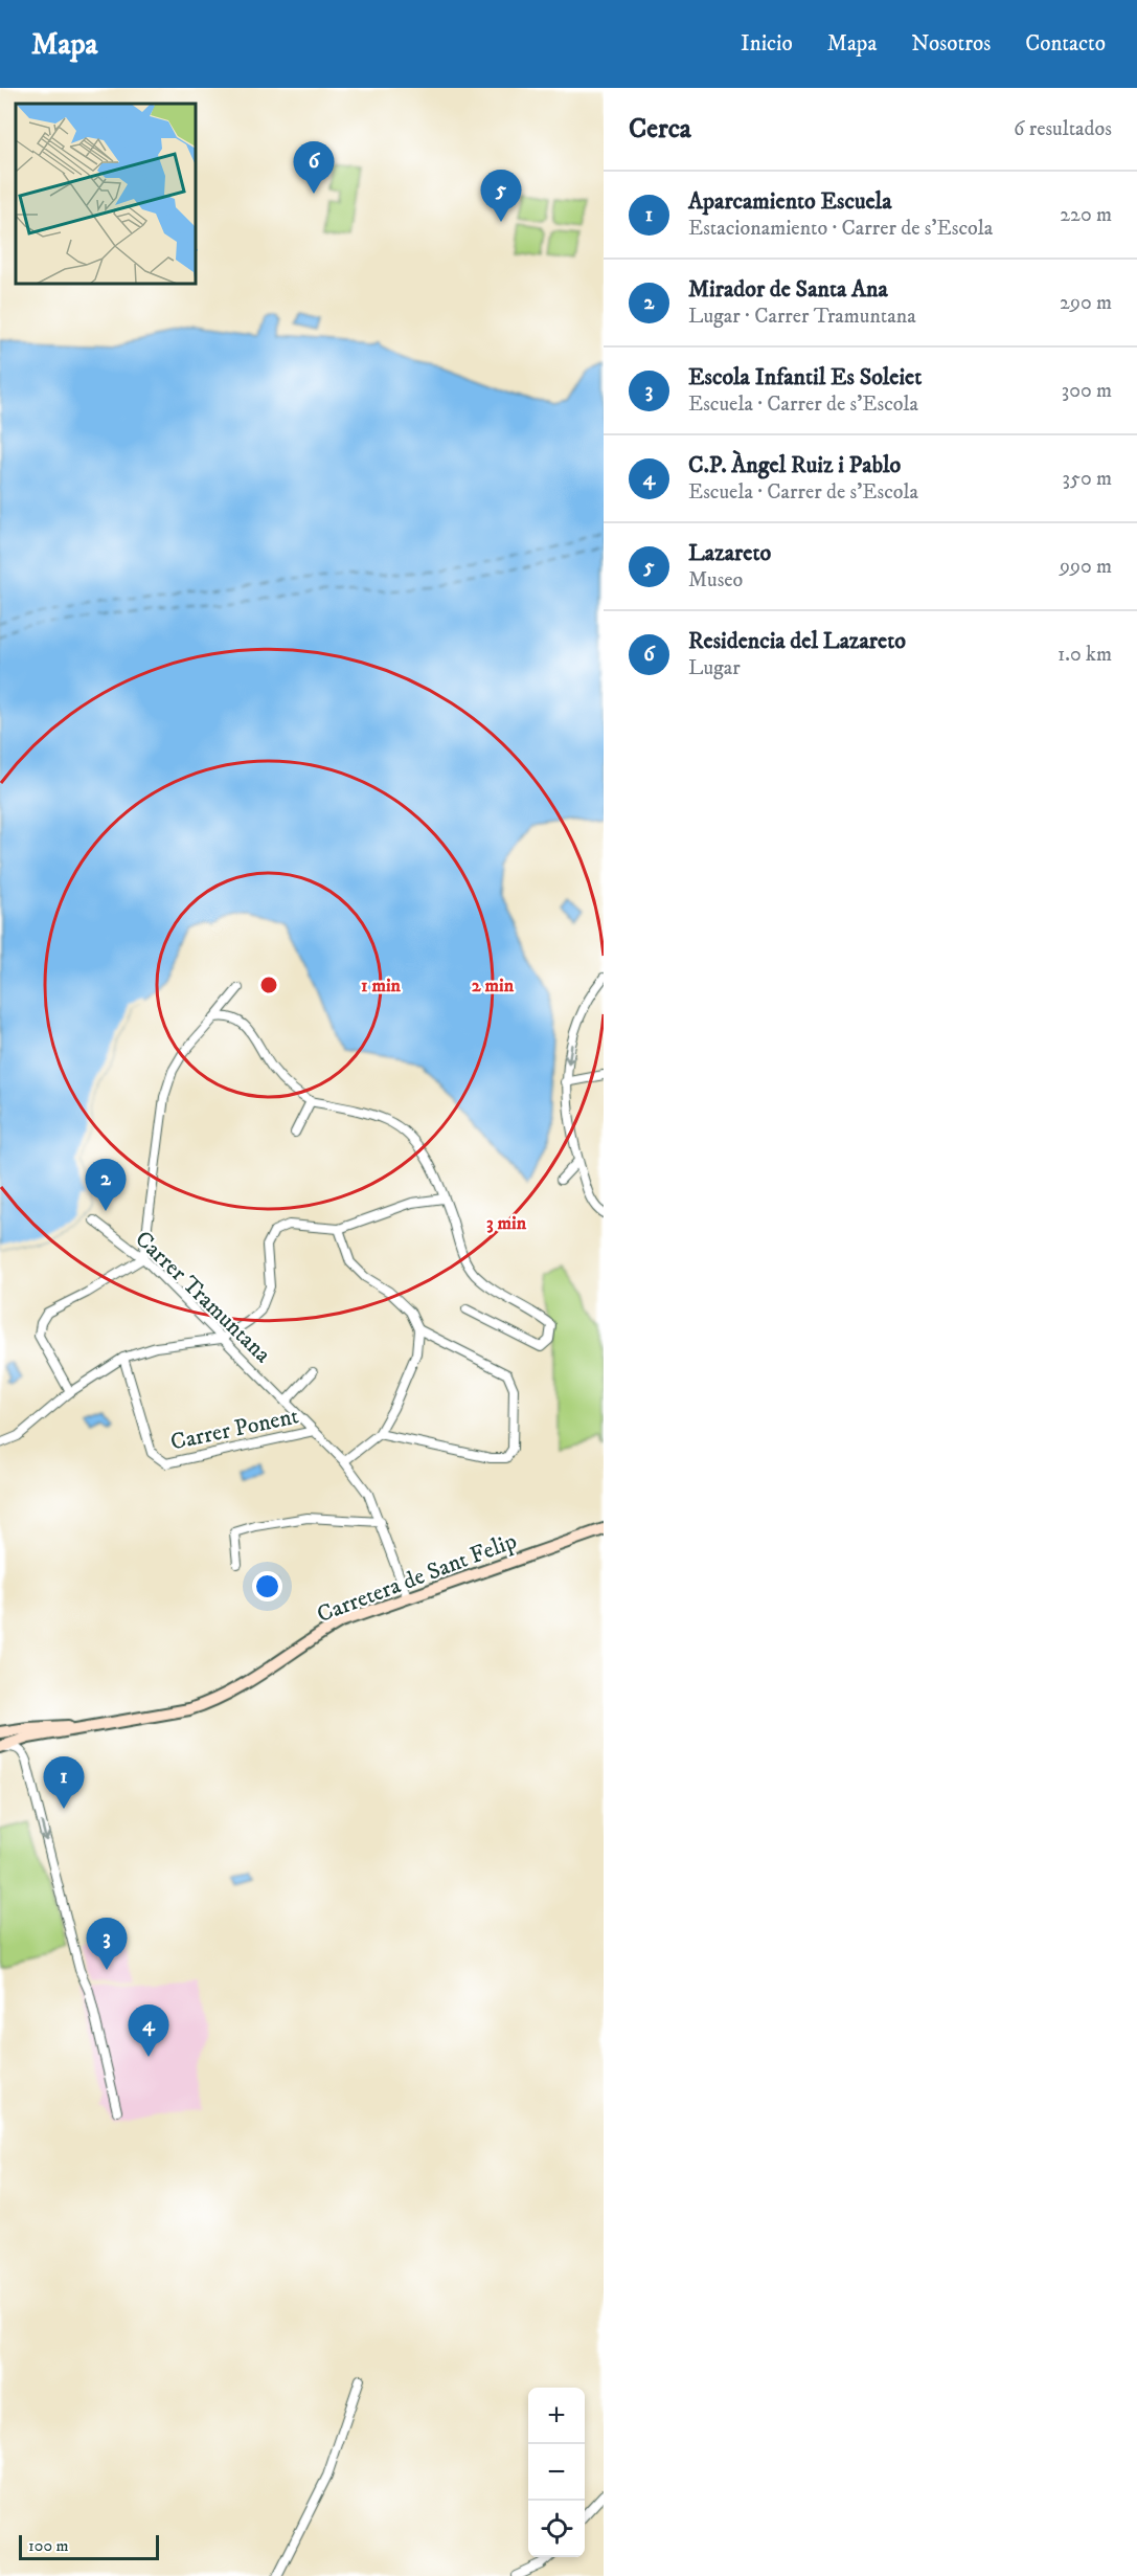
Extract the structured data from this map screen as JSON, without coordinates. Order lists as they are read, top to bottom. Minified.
{"streets":{"main road":["Carretera de Sant Felip"],"street":["Carrer Tramuntana","Carrer Ponent"]},"crossings":[["Carrer Tramuntana","Carrer Ponent"],["Carrer Tramuntana","Carretera de Sant Felip"]],"scale_bar":"100 m","page":{"header":"Mapa","nav":["Inicio","Mapa","Nosotros","Contacto"],"heading":["Cerca","6 resultados"],"pins":["6","5","2","1","3","4"],"list":[{"mark":"1","name":"Aparcamiento Escuela","note":"Estacionamiento · Carrer de s'Escola","value":"220 m"},{"mark":"2","name":"Mirador de Santa Ana","note":"Lugar · Carrer Tramuntana","value":"290 m"},{"mark":"3","name":"Escola Infantil Es Soleiet","note":"Escuela · Carrer de s'Escola","value":"300 m"},{"mark":"4","name":"C.P. Àngel Ruiz i Pablo","note":"Escuela · Carrer de s'Escola","value":"350 m"},{"mark":"5","name":"Lazareto","note":"Museo","value":"990 m"},{"mark":"6","name":"Residencia del Lazareto","note":"Lugar","value":"1.0 km"}],"map_buttons":["+","−"],"scale":"100 m"},"rings":["1 min","2 min","3 min"]}
